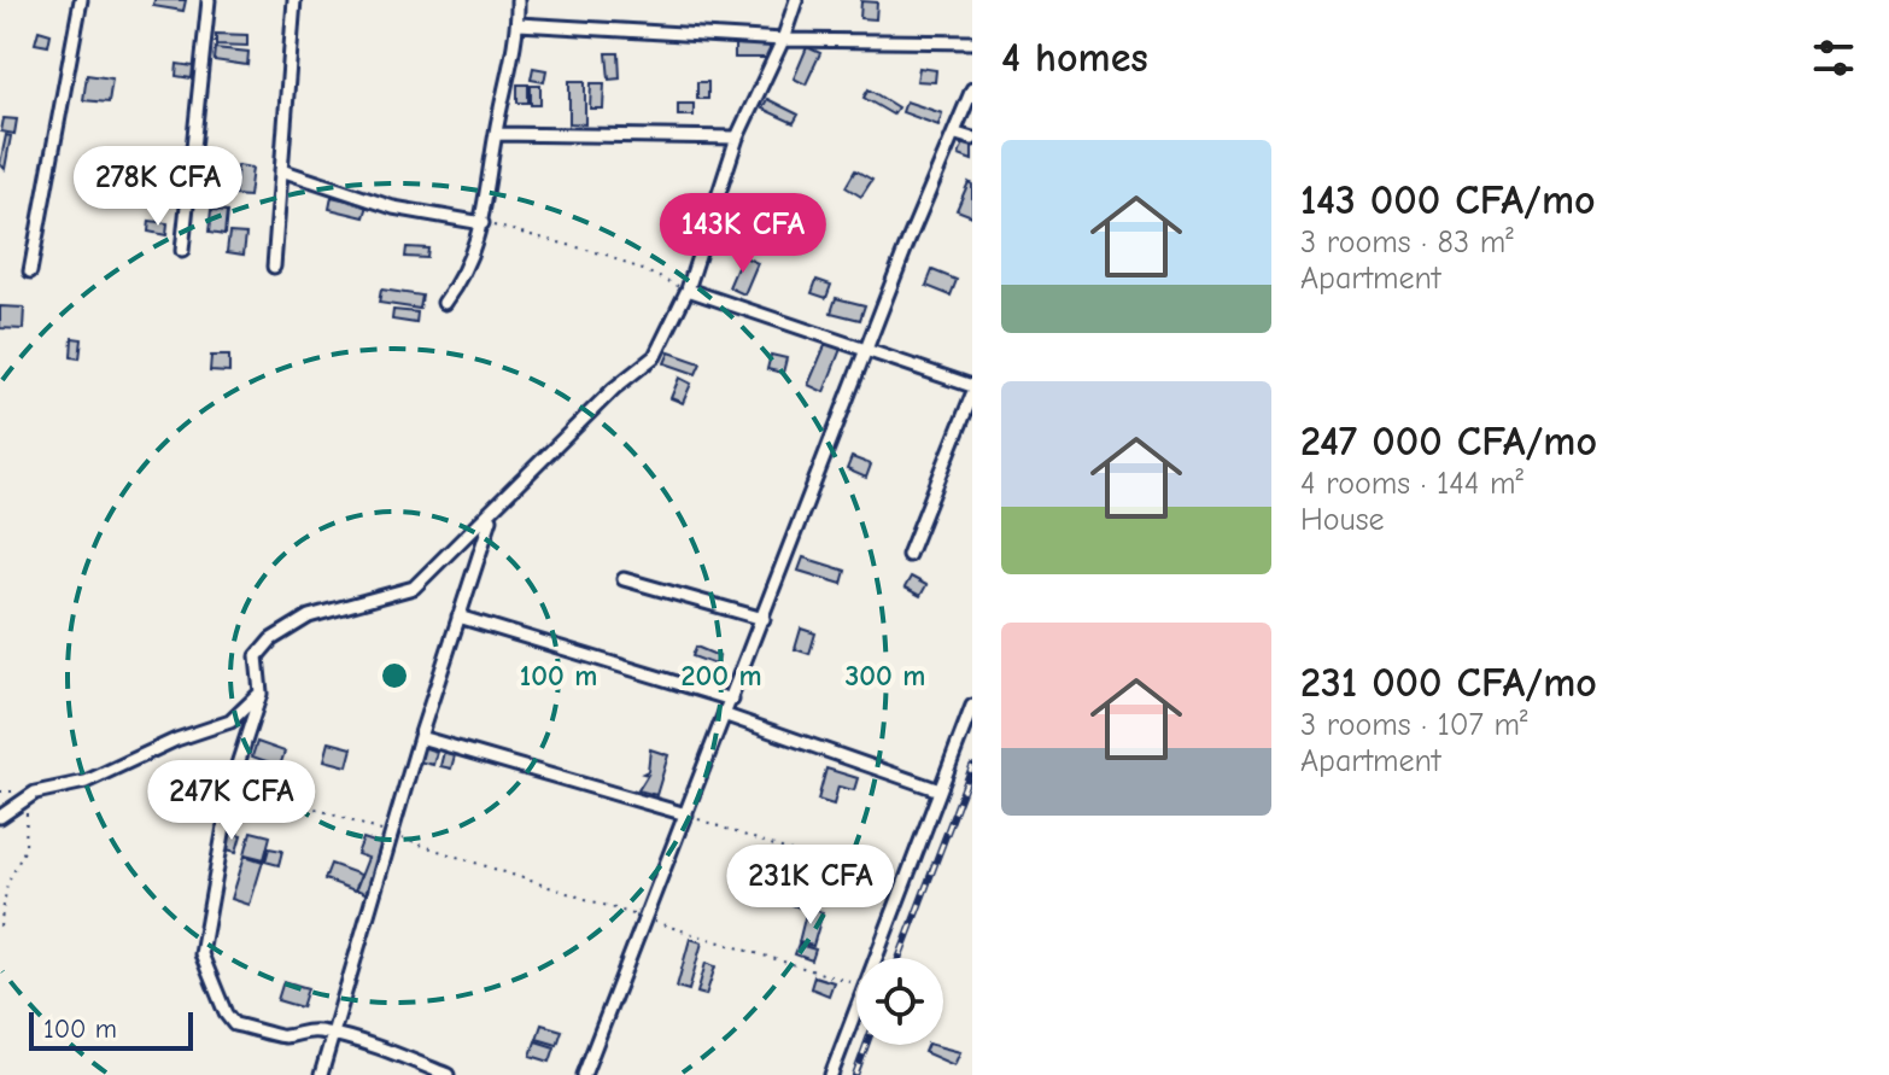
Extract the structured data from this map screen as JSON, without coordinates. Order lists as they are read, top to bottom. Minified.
{"scale_bar":"100 m","page":{"heading":"4 homes","list":[{"name":"143 000 CFA/mo","note":"3 rooms · 83 m² · Apartment"},{"name":"247 000 CFA/mo","note":"4 rooms · 144 m² · House"},{"name":"231 000 CFA/mo","note":"3 rooms · 107 m² · Apartment"}],"price":["278K CFA","143K CFA","247K CFA","231K CFA"],"scale":"100 m"},"rings":["100 m","200 m","300 m"]}
